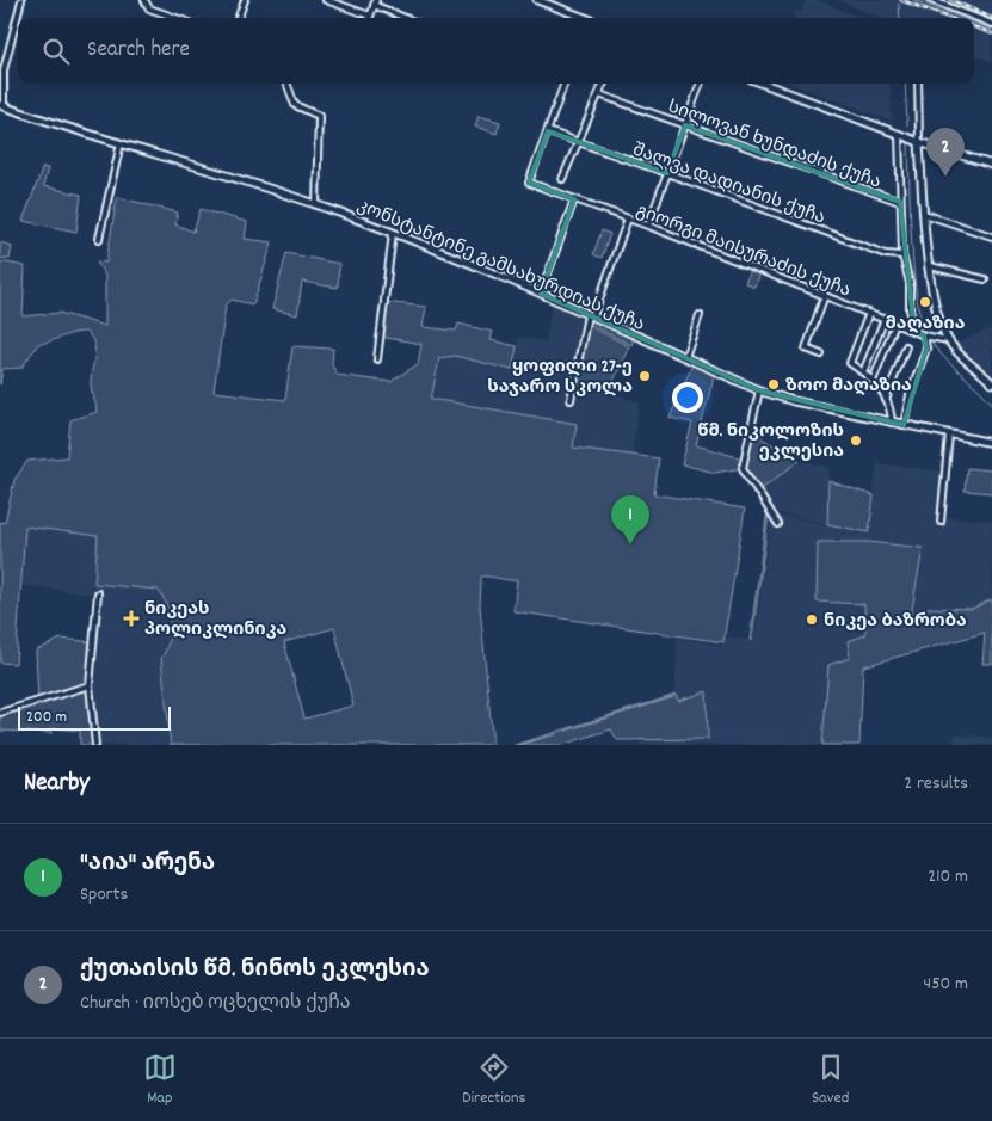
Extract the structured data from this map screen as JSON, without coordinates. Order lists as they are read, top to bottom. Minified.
{"streets":{"street":["სილოვან ხუნდაძის ქუჩა","შალვა დადიანის ქუჩა","გიორგი მაისურაძის ქუჩა","კონსტანტინე გამსახურდიას ქუჩა"]},"crossings":[["შალვა დადიანის ქუჩა","გიორგი მაისურაძის ქუჩა"]],"places":{"other":["მაღაზია","ყოფილი 27-ე საჯარო სკოლა","ზოო მაღაზია","წმ. ნიკოლოზის ეკლესია","ნიკეა ბაზრობა"],"health":["ნიკეას პოლიკლინიკა"]},"scale_bar":"200 m","page":{"search":"Search here","pins":["2","1"],"scale":"200 m","heading":["Nearby","2 results"],"list":[{"mark":"1","name":"\"აია\" არენა","note":"Sports","value":"210 m"},{"mark":"2","name":"ქუთაისის წმ. ნინოს ეკლესია","note":"Church · იოსებ ოცხელის ქუჩა","value":"450 m"}],"nav":["Map","Directions","Saved"]}}
